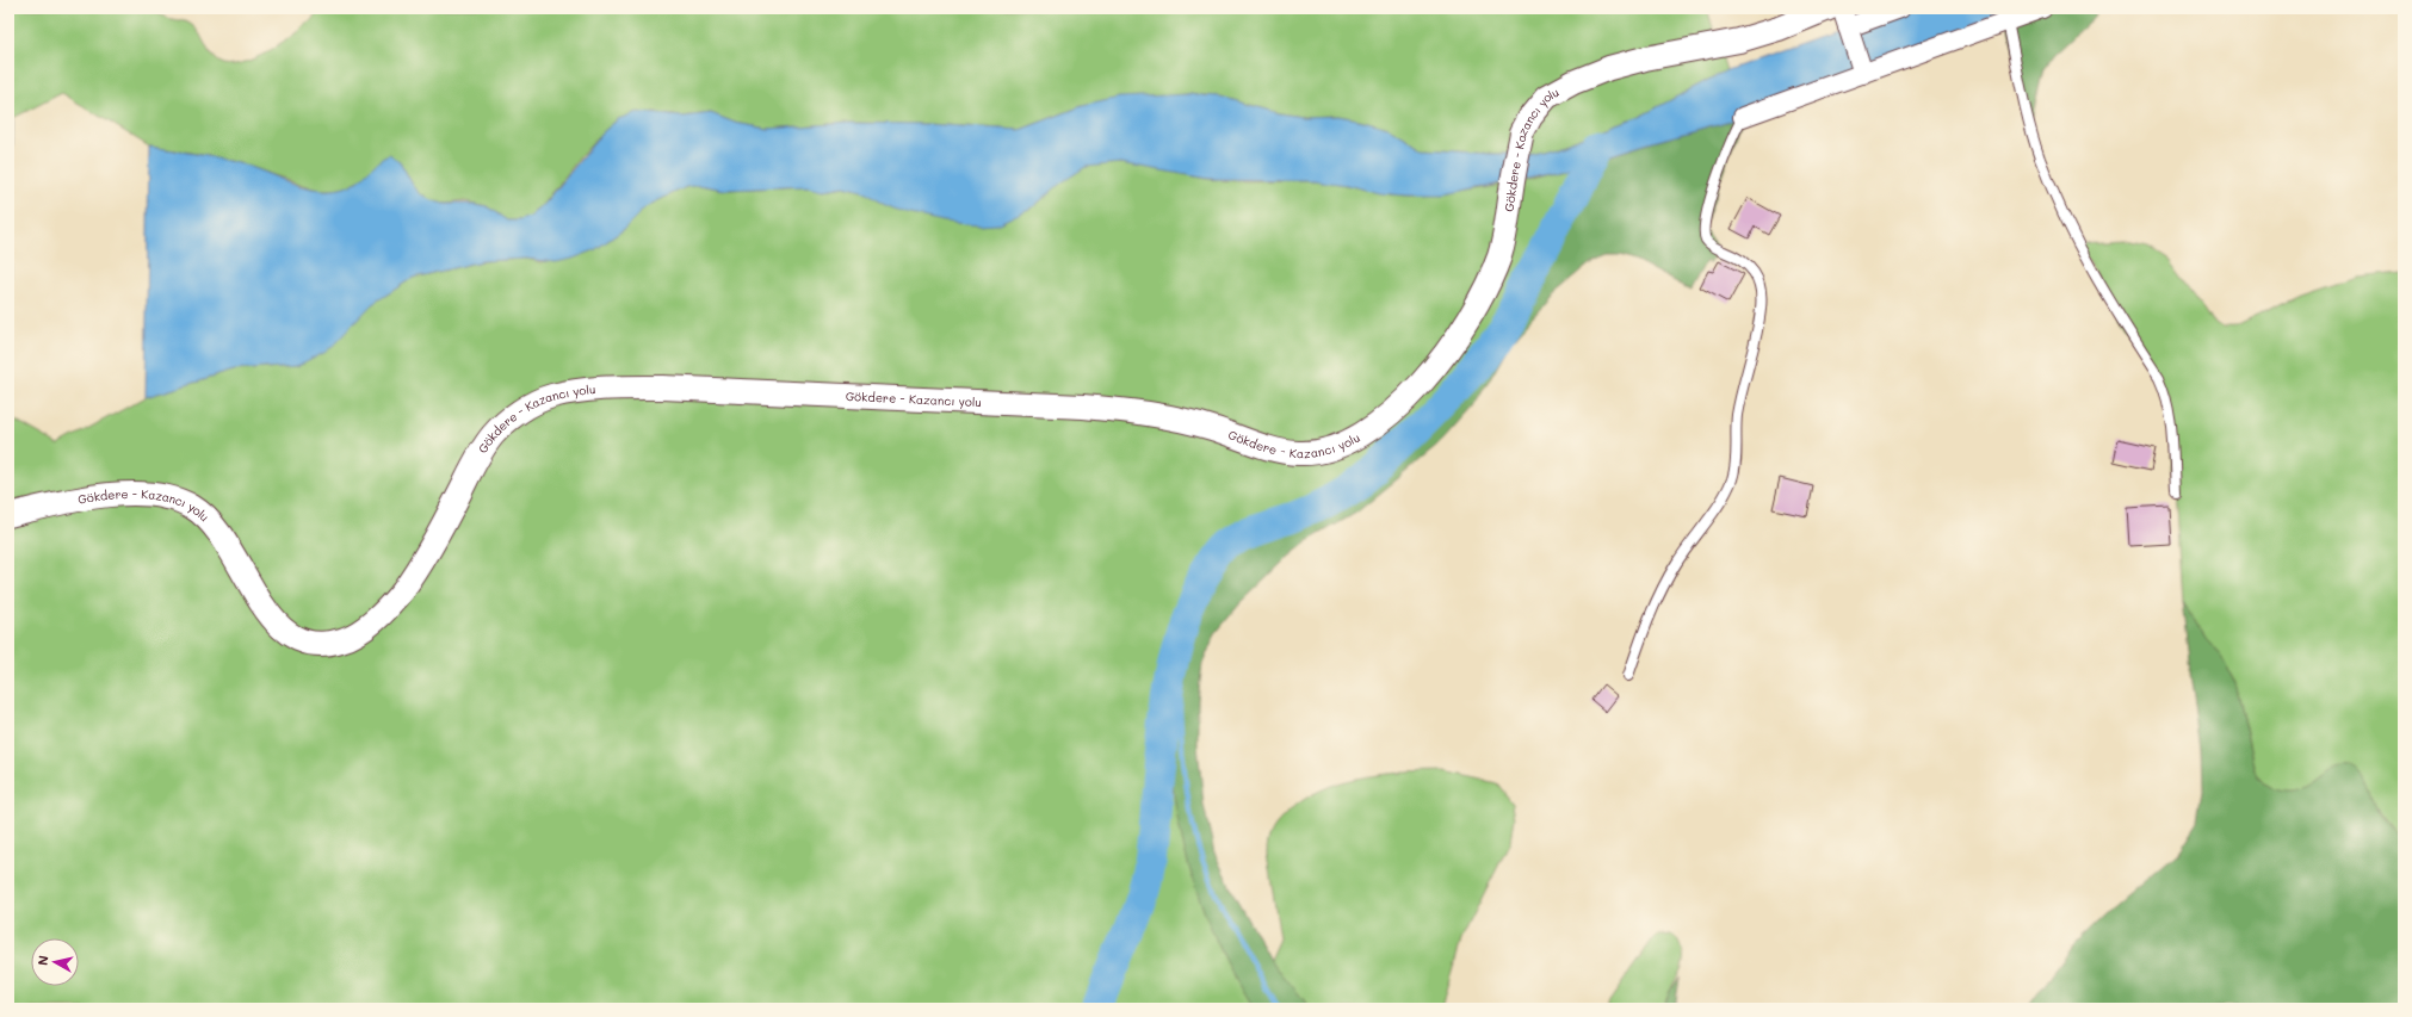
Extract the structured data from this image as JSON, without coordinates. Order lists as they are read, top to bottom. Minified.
{"streets":{"street":["Gökdere - Kazancı yolu"]},"north":"left"}
